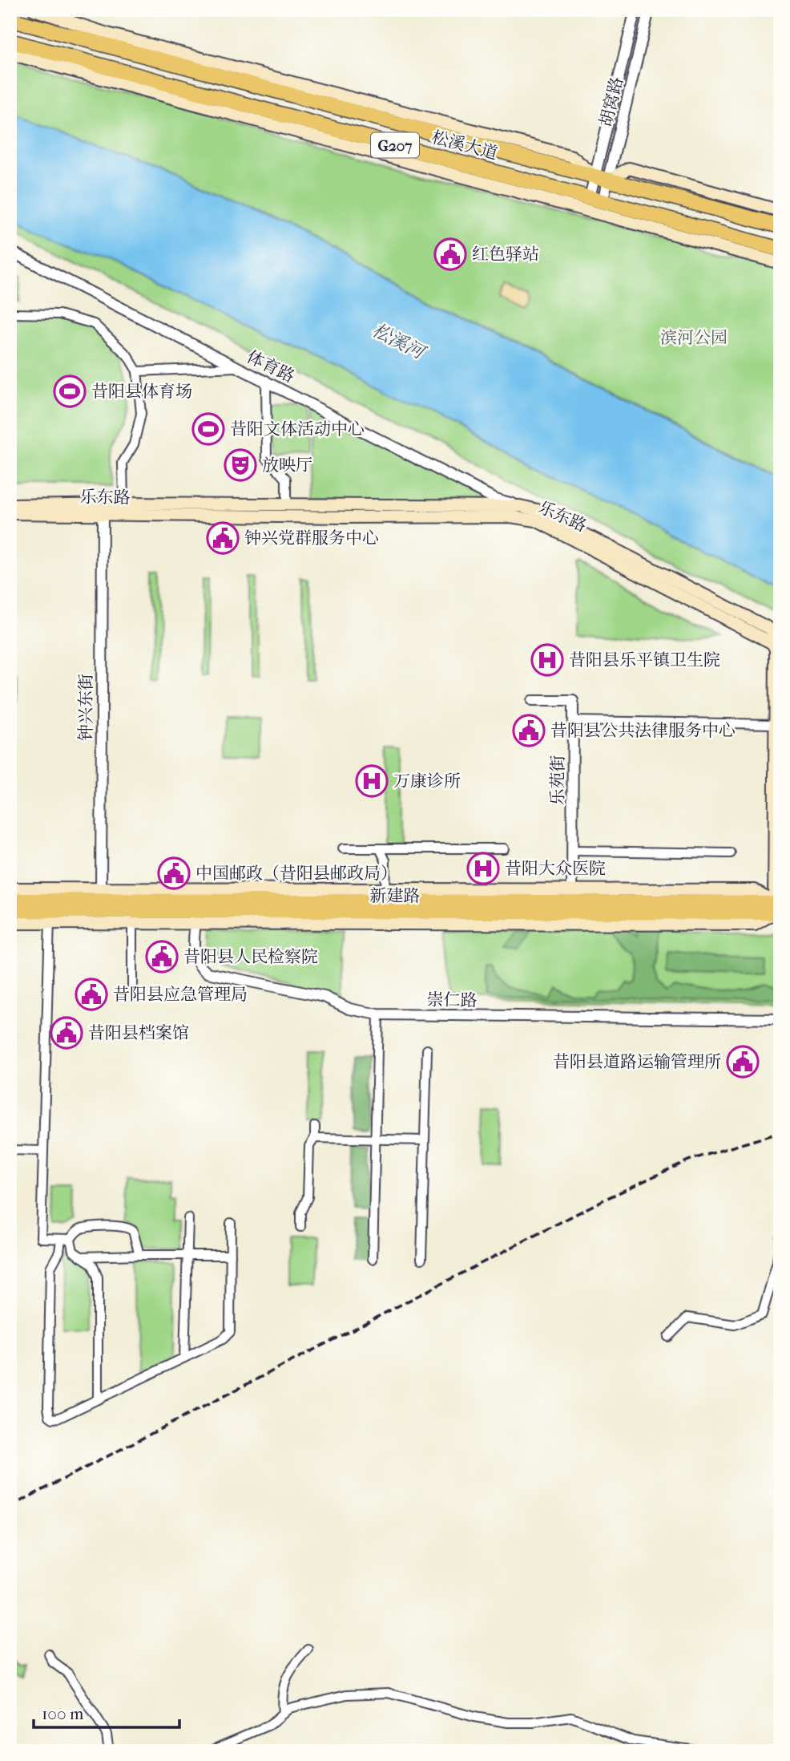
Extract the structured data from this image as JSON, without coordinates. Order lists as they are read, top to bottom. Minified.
{"streets":{"highway":["G207","松溪大道"],"main road":["乐东路","新建路"],"street":["胡窝路","体育路","钟兴东街","乐苑街","崇仁路"]},"crossings":[["胡窝路","松溪大道"],["体育路","乐东路"],["乐东路","钟兴东街"],["乐东路","新建路"],["钟兴东街","新建路"],["乐苑街","新建路"],["新建路","崇仁路"]],"water":["松溪河"],"parks":["滨河公园"],"places":{"public building":["红色驿站","钟兴党群服务中心","昔阳县公共法律服务中心","中国邮政（昔阳县邮政局）","昔阳县人民检察院","昔阳县应急管理局","昔阳县档案馆","昔阳县道路运输管理所"],"sports":["昔阳县体育场","昔阳文体活动中心"],"theatre":["放映厅"],"hospital":["昔阳县乐平镇卫生院","万康诊所","昔阳大众医院"]},"scale_bar":"100 m"}
